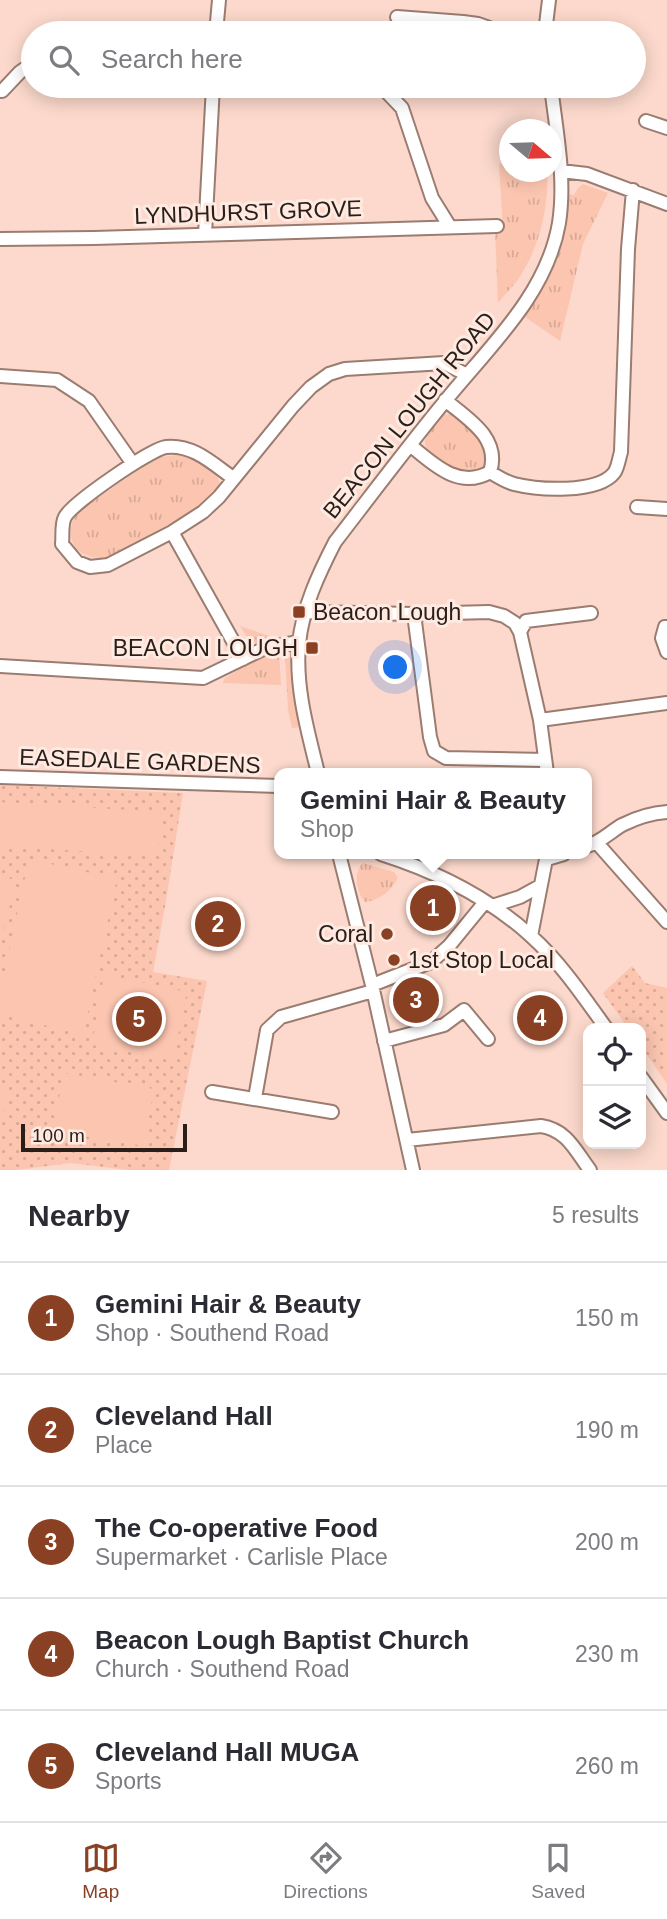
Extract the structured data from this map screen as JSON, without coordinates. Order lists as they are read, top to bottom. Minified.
{"streets":{"street":["LYNDHURST GROVE","BEACON LOUGH ROAD","EASEDALE GARDENS"]},"places":{"transit":["Beacon Lough","BEACON LOUGH"],"other":["Coral","1st Stop Local"]},"scale_bar":"100 m","north":"right","page":{"search":"Search here","popup":["Gemini Hair & Beauty","Shop"],"pins":["1","2","3","4","5"],"scale":"100 m","heading":["Nearby","5 results"],"list":[{"mark":"1","name":"Gemini Hair & Beauty","note":"Shop · Southend Road","value":"150 m"},{"mark":"2","name":"Cleveland Hall","note":"Place","value":"190 m"},{"mark":"3","name":"The Co-operative Food","note":"Supermarket · Carlisle Place","value":"200 m"},{"mark":"4","name":"Beacon Lough Baptist Church","note":"Church · Southend Road","value":"230 m"},{"mark":"5","name":"Cleveland Hall MUGA","note":"Sports","value":"260 m"}],"nav":["Map","Directions","Saved"]}}
